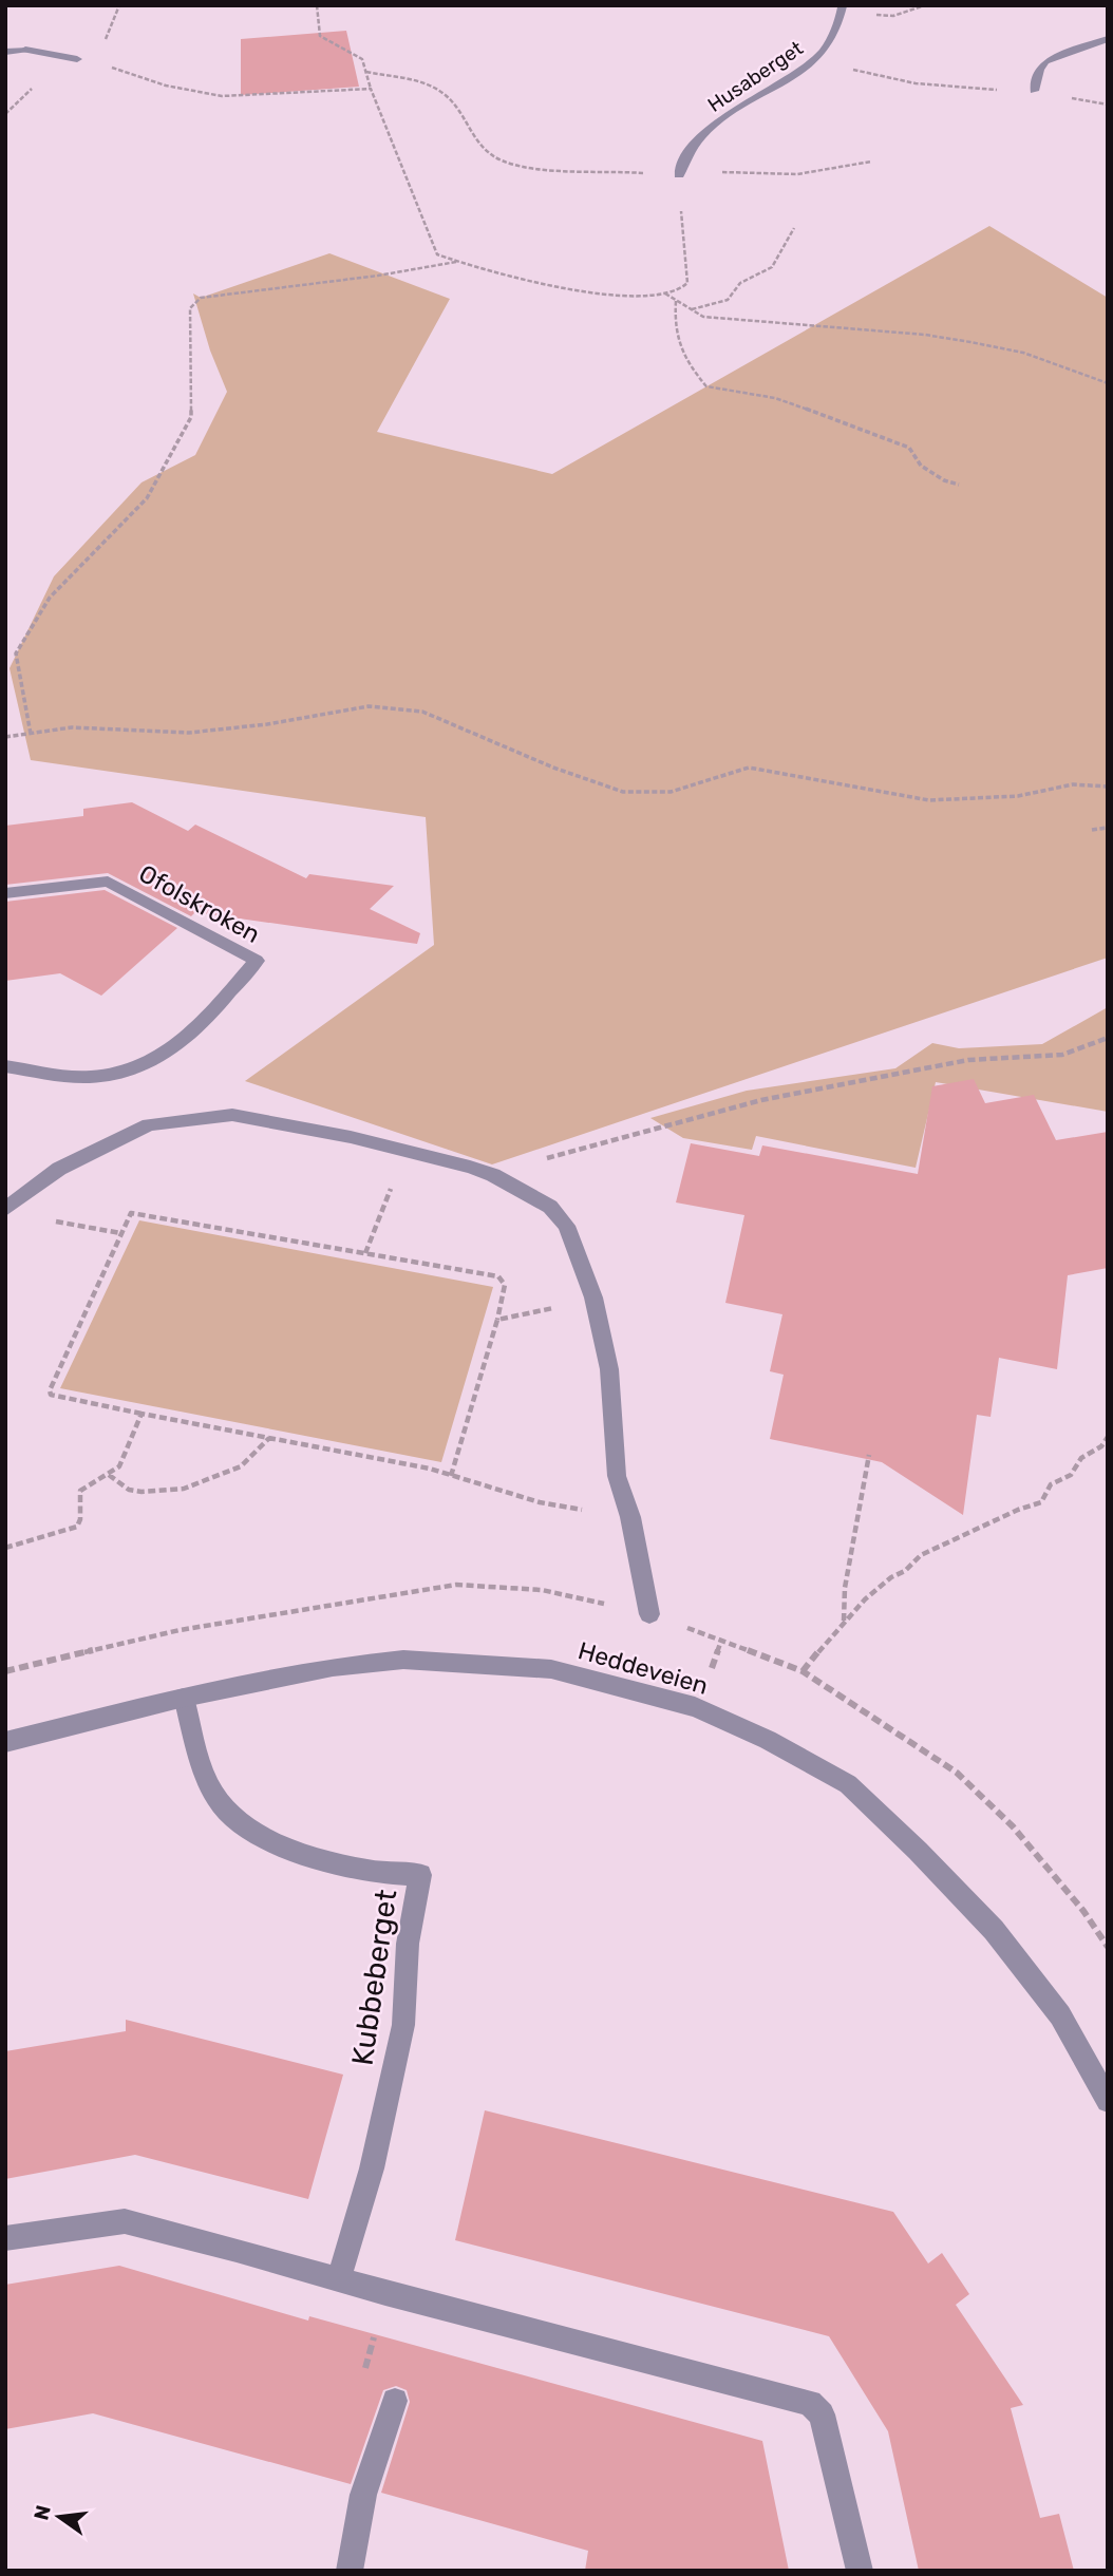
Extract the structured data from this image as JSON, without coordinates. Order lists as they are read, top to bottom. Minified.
{"streets":{"street":["Husaberget","Ofolskroken","Heddeveien","Kubbeberget"]},"crossings":[["Heddeveien","Kubbeberget"]],"north":"left"}
